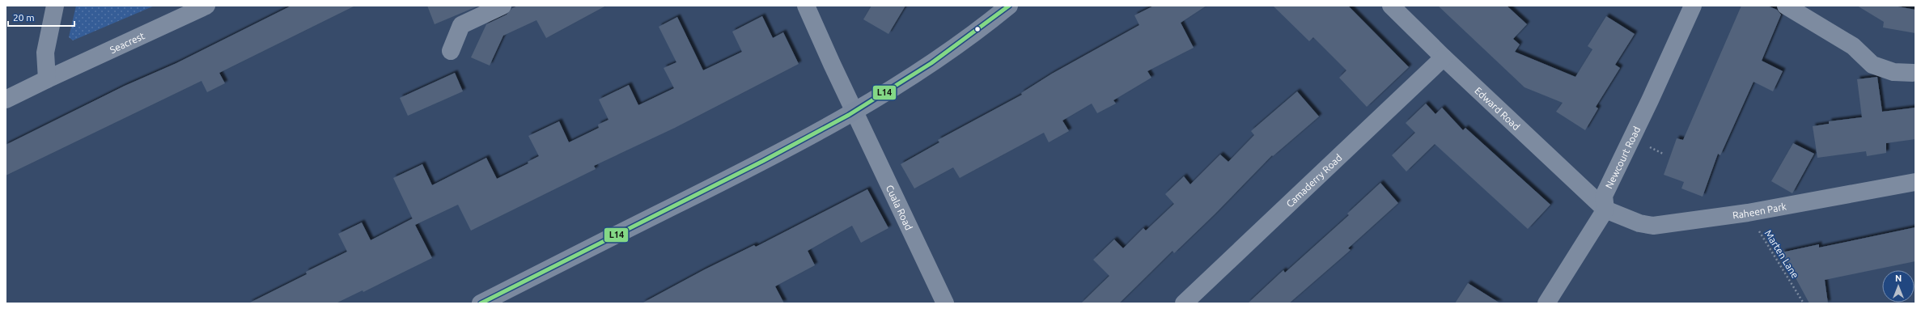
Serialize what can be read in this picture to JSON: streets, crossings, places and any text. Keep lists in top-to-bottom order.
{
  "streets": {
    "street": [
      "Seacrest",
      "Edward Road",
      "Newcourt Road",
      "Camaderry Road",
      "Cuala Road",
      "Raheen Park"
    ],
    "path": ["Marten Lane"]
  },
  "crossings": [
    ["Edward Road", "Newcourt Road"],
    ["Edward Road", "Camaderry Road"],
    ["Edward Road", "Raheen Park"],
    ["Newcourt Road", "Raheen Park"],
    ["Raheen Park", "Marten Lane"]
  ],
  "lines": ["transit line L14"],
  "scale_bar": "20 m",
  "north": "top"
}
